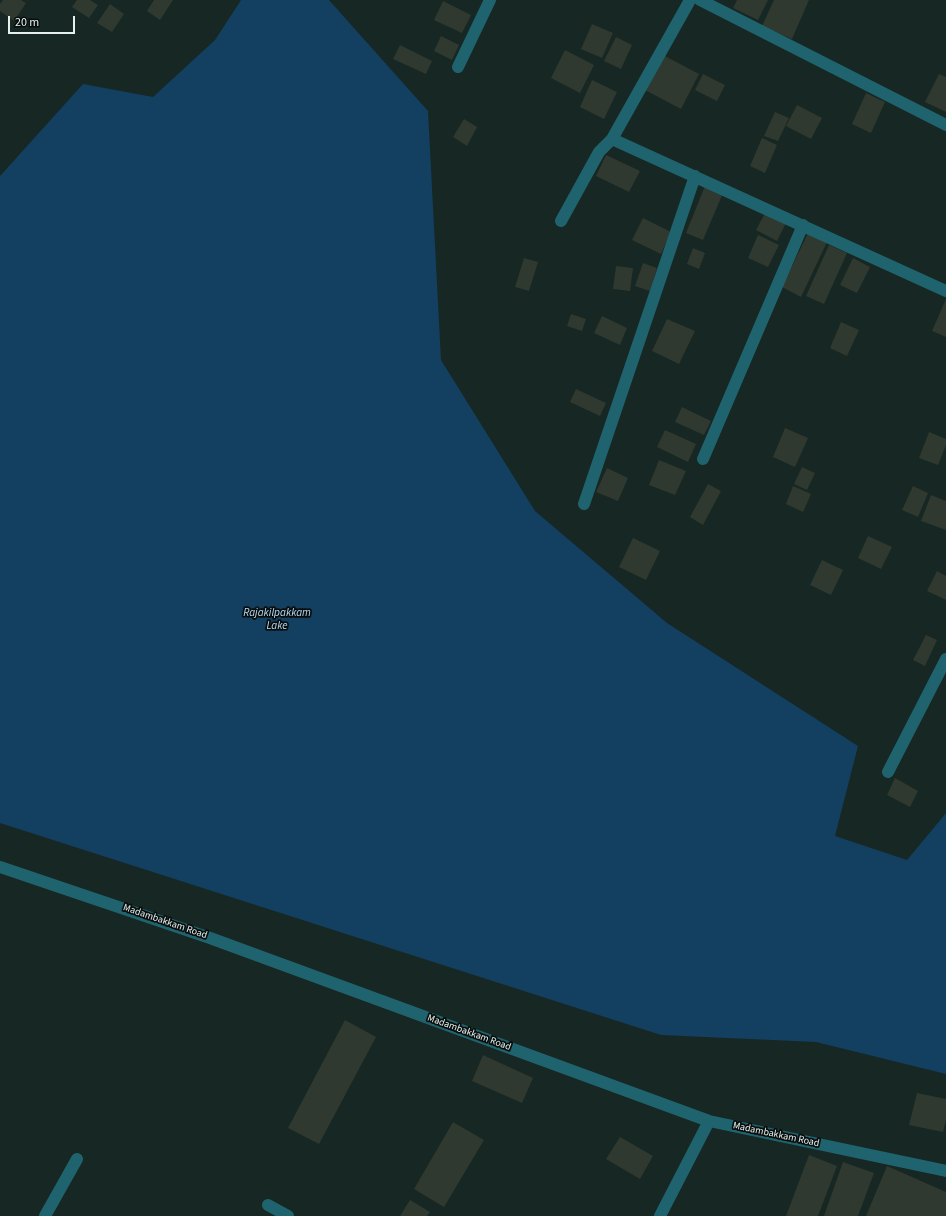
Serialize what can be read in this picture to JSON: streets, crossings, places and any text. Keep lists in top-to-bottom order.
{
  "streets": {
    "street": ["Madambakkam Road"]
  },
  "water": ["Rajakilpakkam Lake"],
  "scale_bar": "20 m"
}
